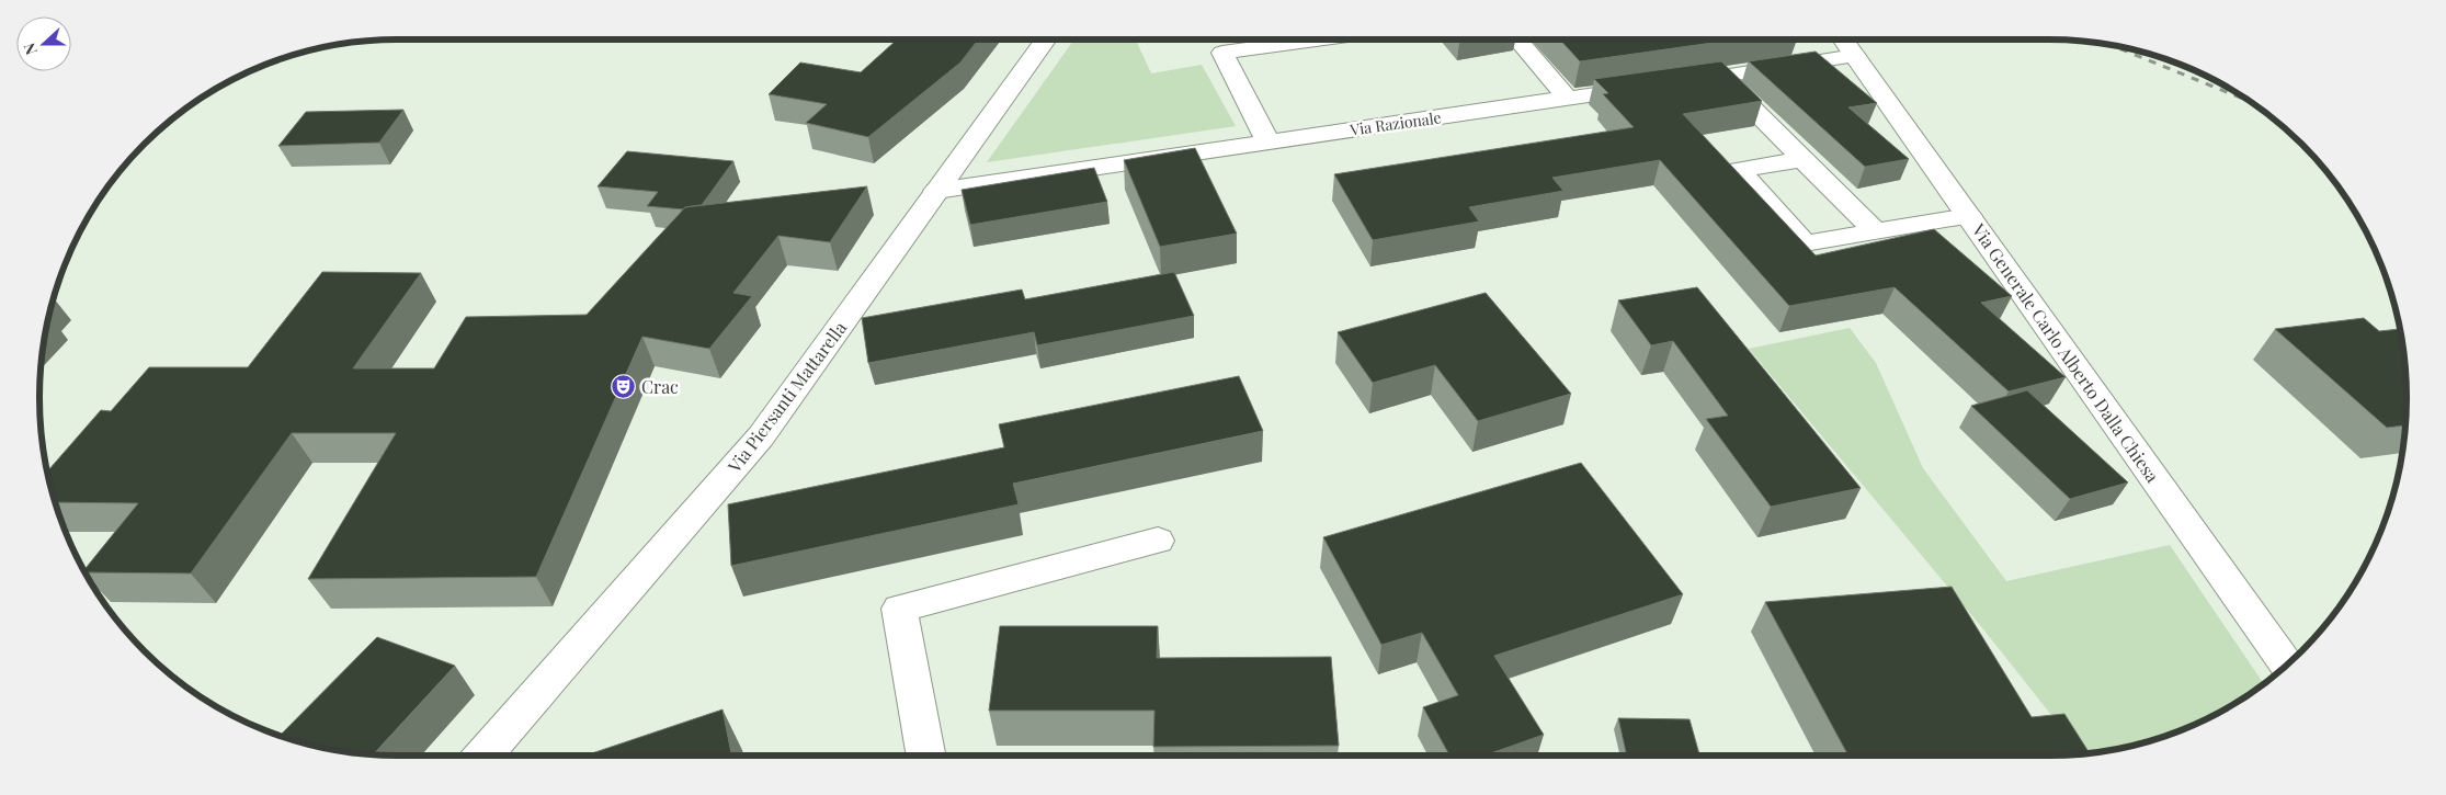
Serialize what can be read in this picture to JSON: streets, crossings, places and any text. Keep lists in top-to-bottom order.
{
  "streets": {
    "street": ["Via Razionale", "Via Generale Carlo Alberto Dalla Chiesa", "Via Piersanti Mattarella"]
  },
  "crossings": [
    ["Via Razionale", "Via Generale Carlo Alberto Dalla Chiesa"],
    ["Via Razionale", "Via Piersanti Mattarella"]
  ],
  "places": {
    "theatre": ["Crac"]
  },
  "north": "left"
}
